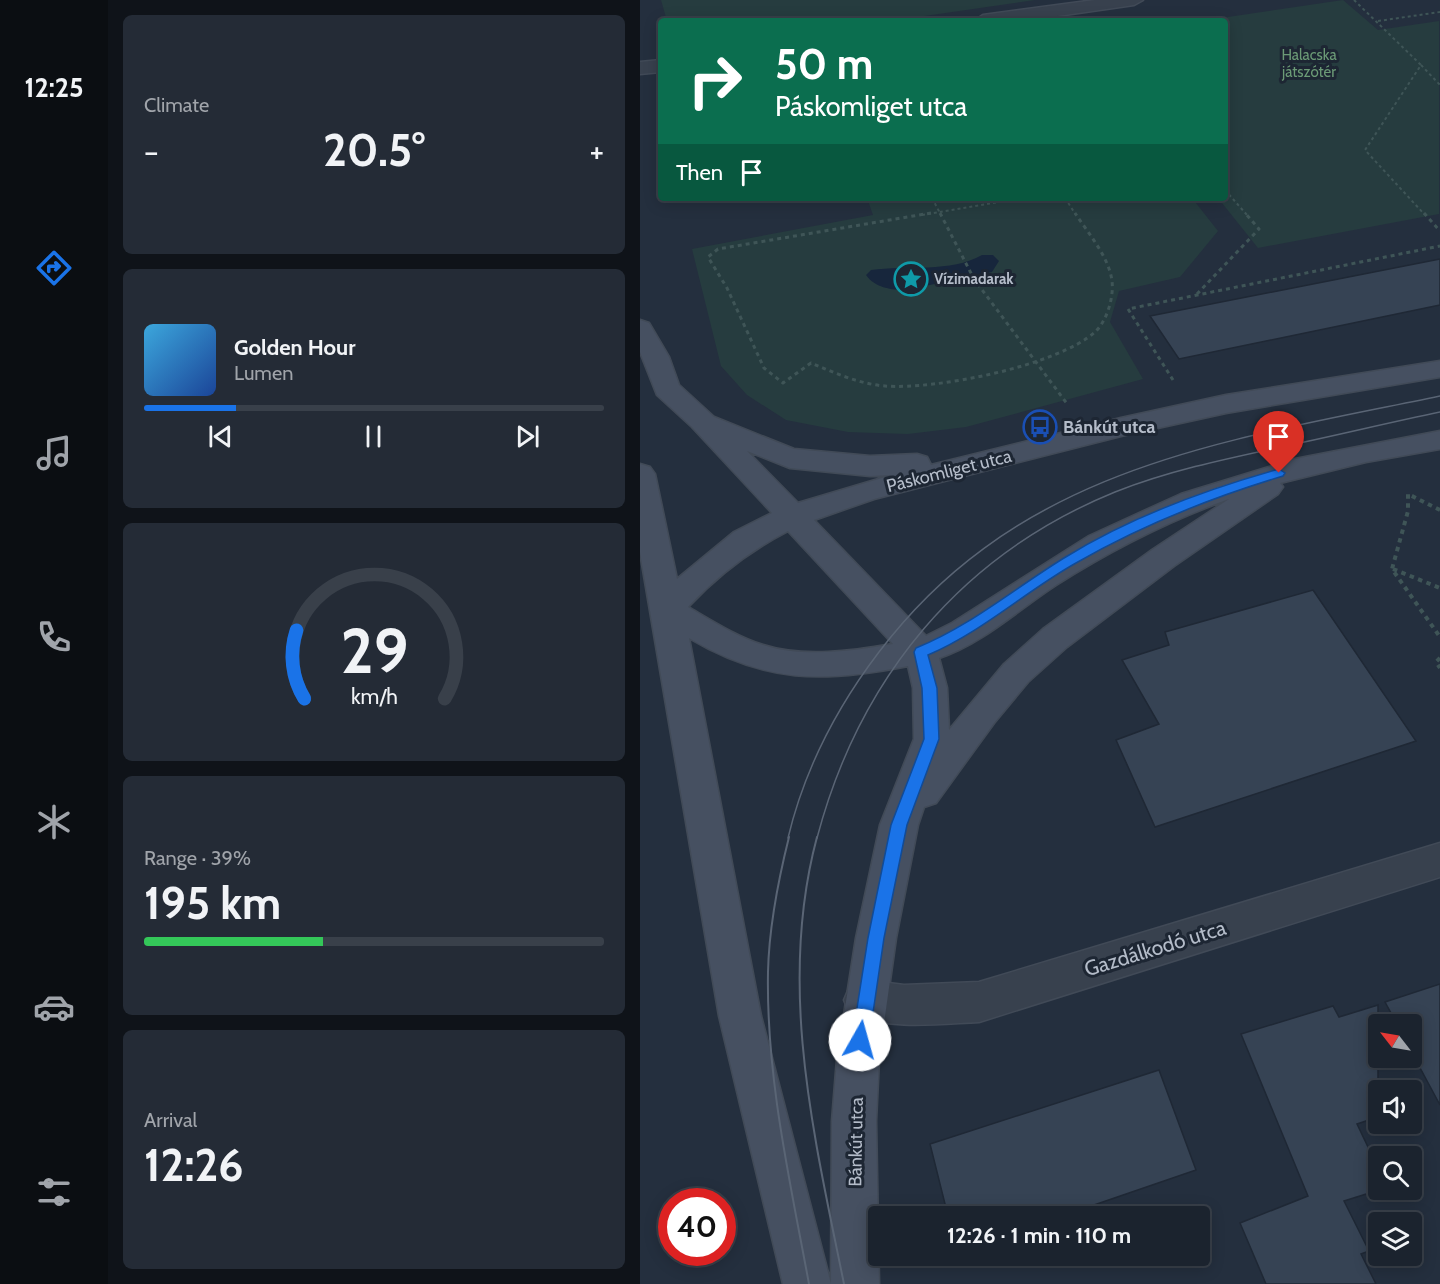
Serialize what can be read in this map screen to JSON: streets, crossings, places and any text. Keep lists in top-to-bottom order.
{
  "streets": {
    "street": ["Páskomliget utca", "Gazdálkodó utca", "Bánkút utca"]
  },
  "crossings": [
    ["Páskomliget utca", "Bánkút utca"],
    ["Gazdálkodó utca", "Bánkút utca"]
  ],
  "parks": ["Halacska játszótér"],
  "places": {
    "place": ["Vízimadarak"],
    "bus stop": ["Bánkút utca"]
  },
  "north": "top left",
  "page": {
    "tabs": "12:25",
    "tile": [
      "Climate",
      ["Range · 39%", "195 km"],
      ["Arrival", "12:26"]
    ],
    "turn": ["50 m", "Páskomliget utca"],
    "heat": ["−", "20.5°", "+"],
    "then": "Then",
    "song": ["Golden Hour", "Lumen"],
    "limit": "40",
    "trip": "12:26 · 1 min · 110 m",
    "gauge": ["29", "km/h"]
  }
}
